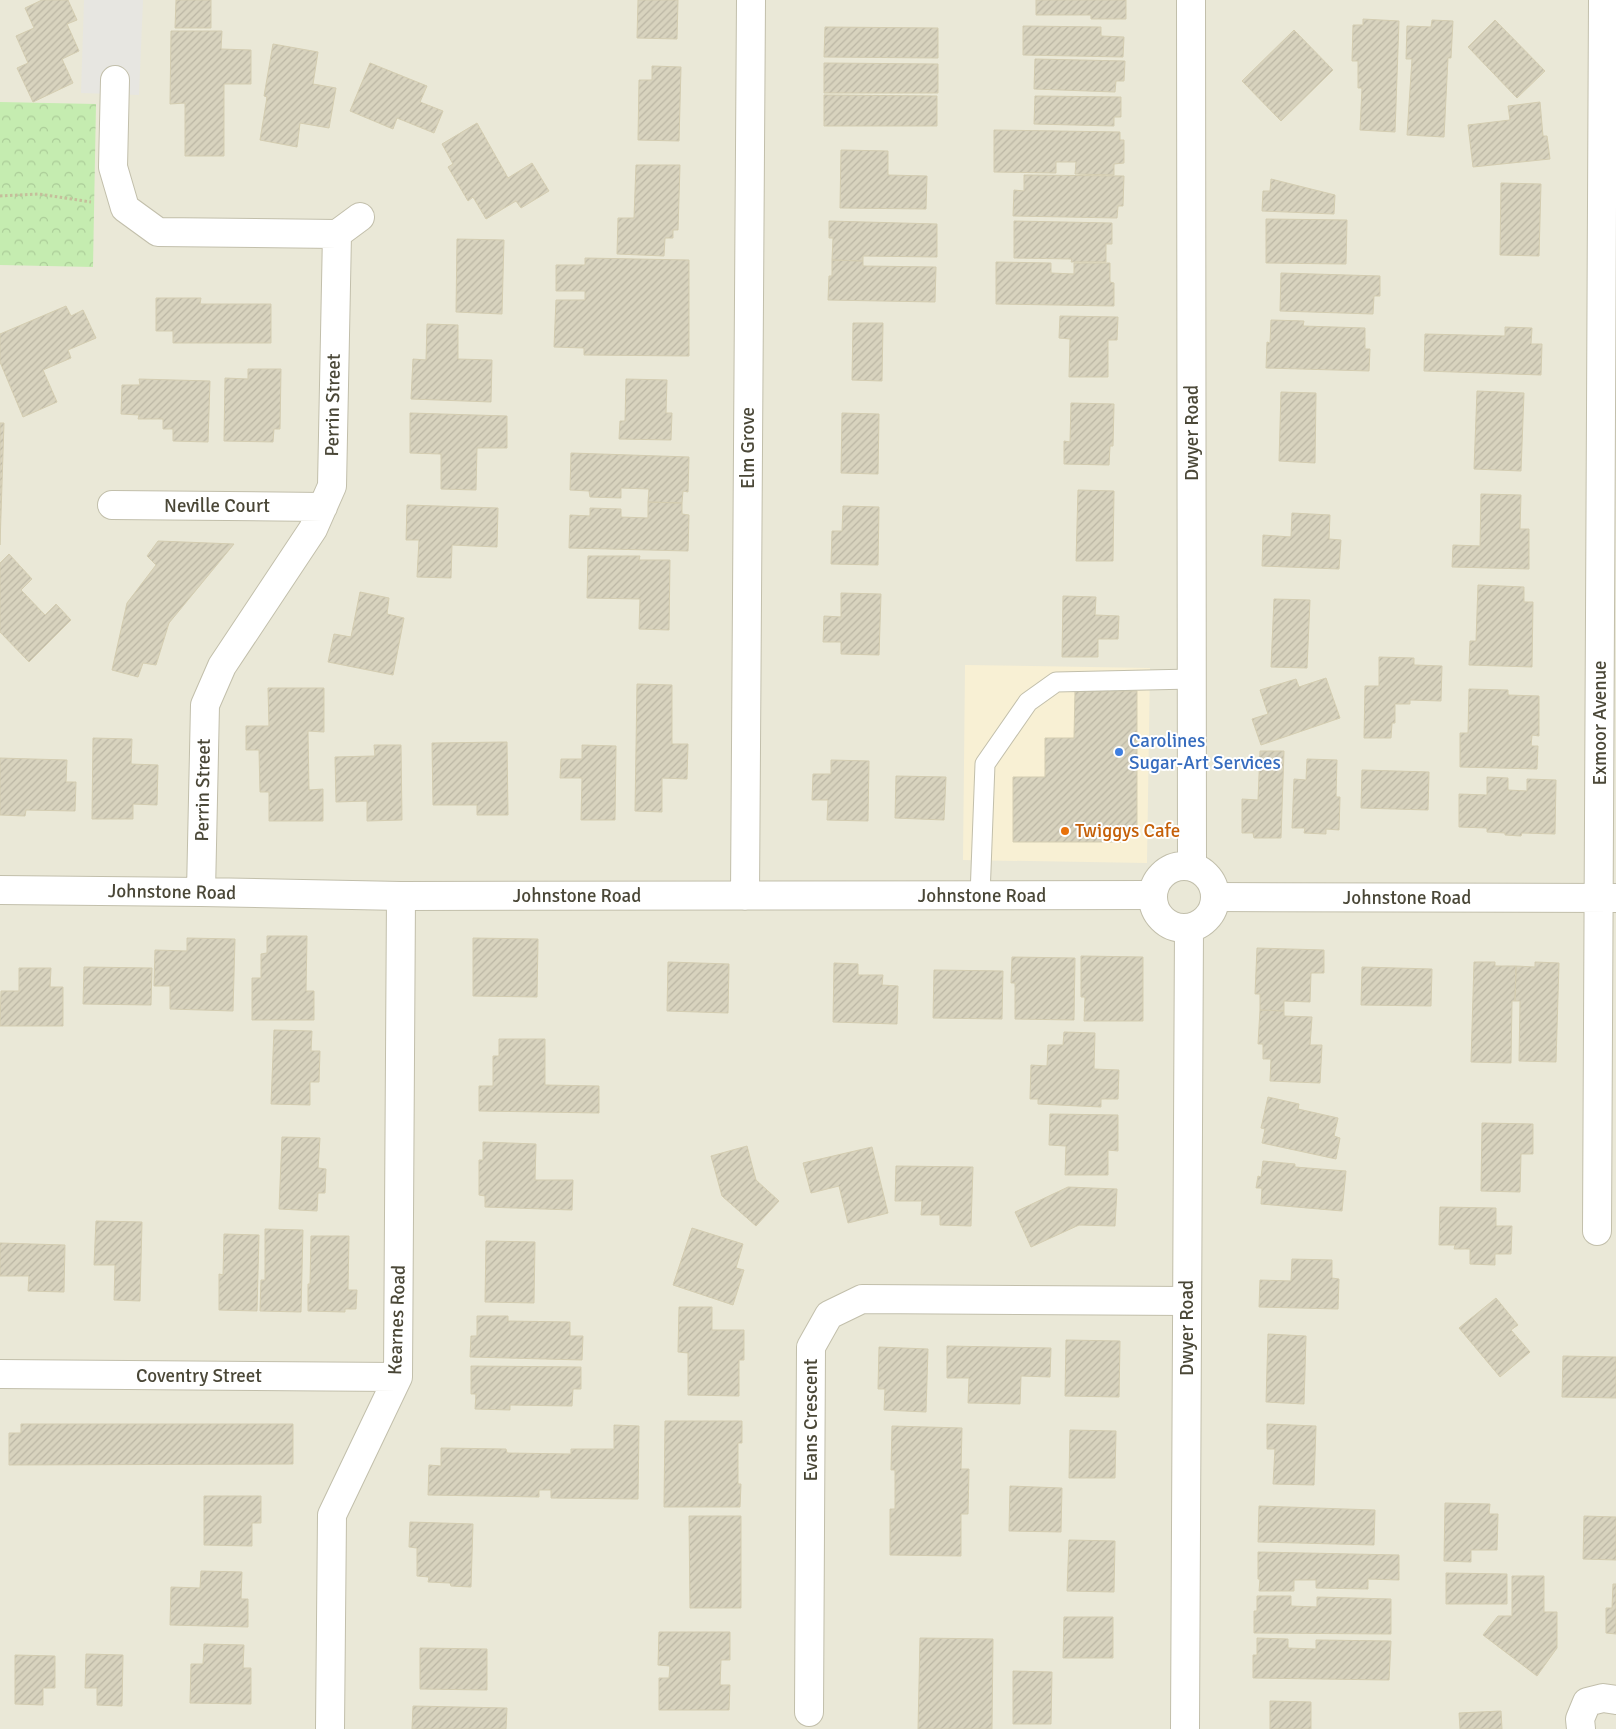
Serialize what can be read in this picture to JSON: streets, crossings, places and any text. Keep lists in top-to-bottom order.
{
  "streets": {
    "street": [
      "Perrin Street",
      "Dwyer Road",
      "Elm Grove",
      "Neville Court",
      "Exmoor Avenue",
      "Johnstone Road",
      "Kearnes Road",
      "Coventry Street",
      "Evans Crescent"
    ]
  },
  "crossings": [
    ["Perrin Street", "Neville Court"],
    ["Perrin Street", "Johnstone Road"],
    ["Dwyer Road", "Johnstone Road"],
    ["Dwyer Road", "Evans Crescent"],
    ["Elm Grove", "Johnstone Road"],
    ["Exmoor Avenue", "Johnstone Road"],
    ["Johnstone Road", "Kearnes Road"],
    ["Kearnes Road", "Coventry Street"]
  ],
  "places": ["Carolines Sugar-Art Services", "Twiggys Cafe"]
}
